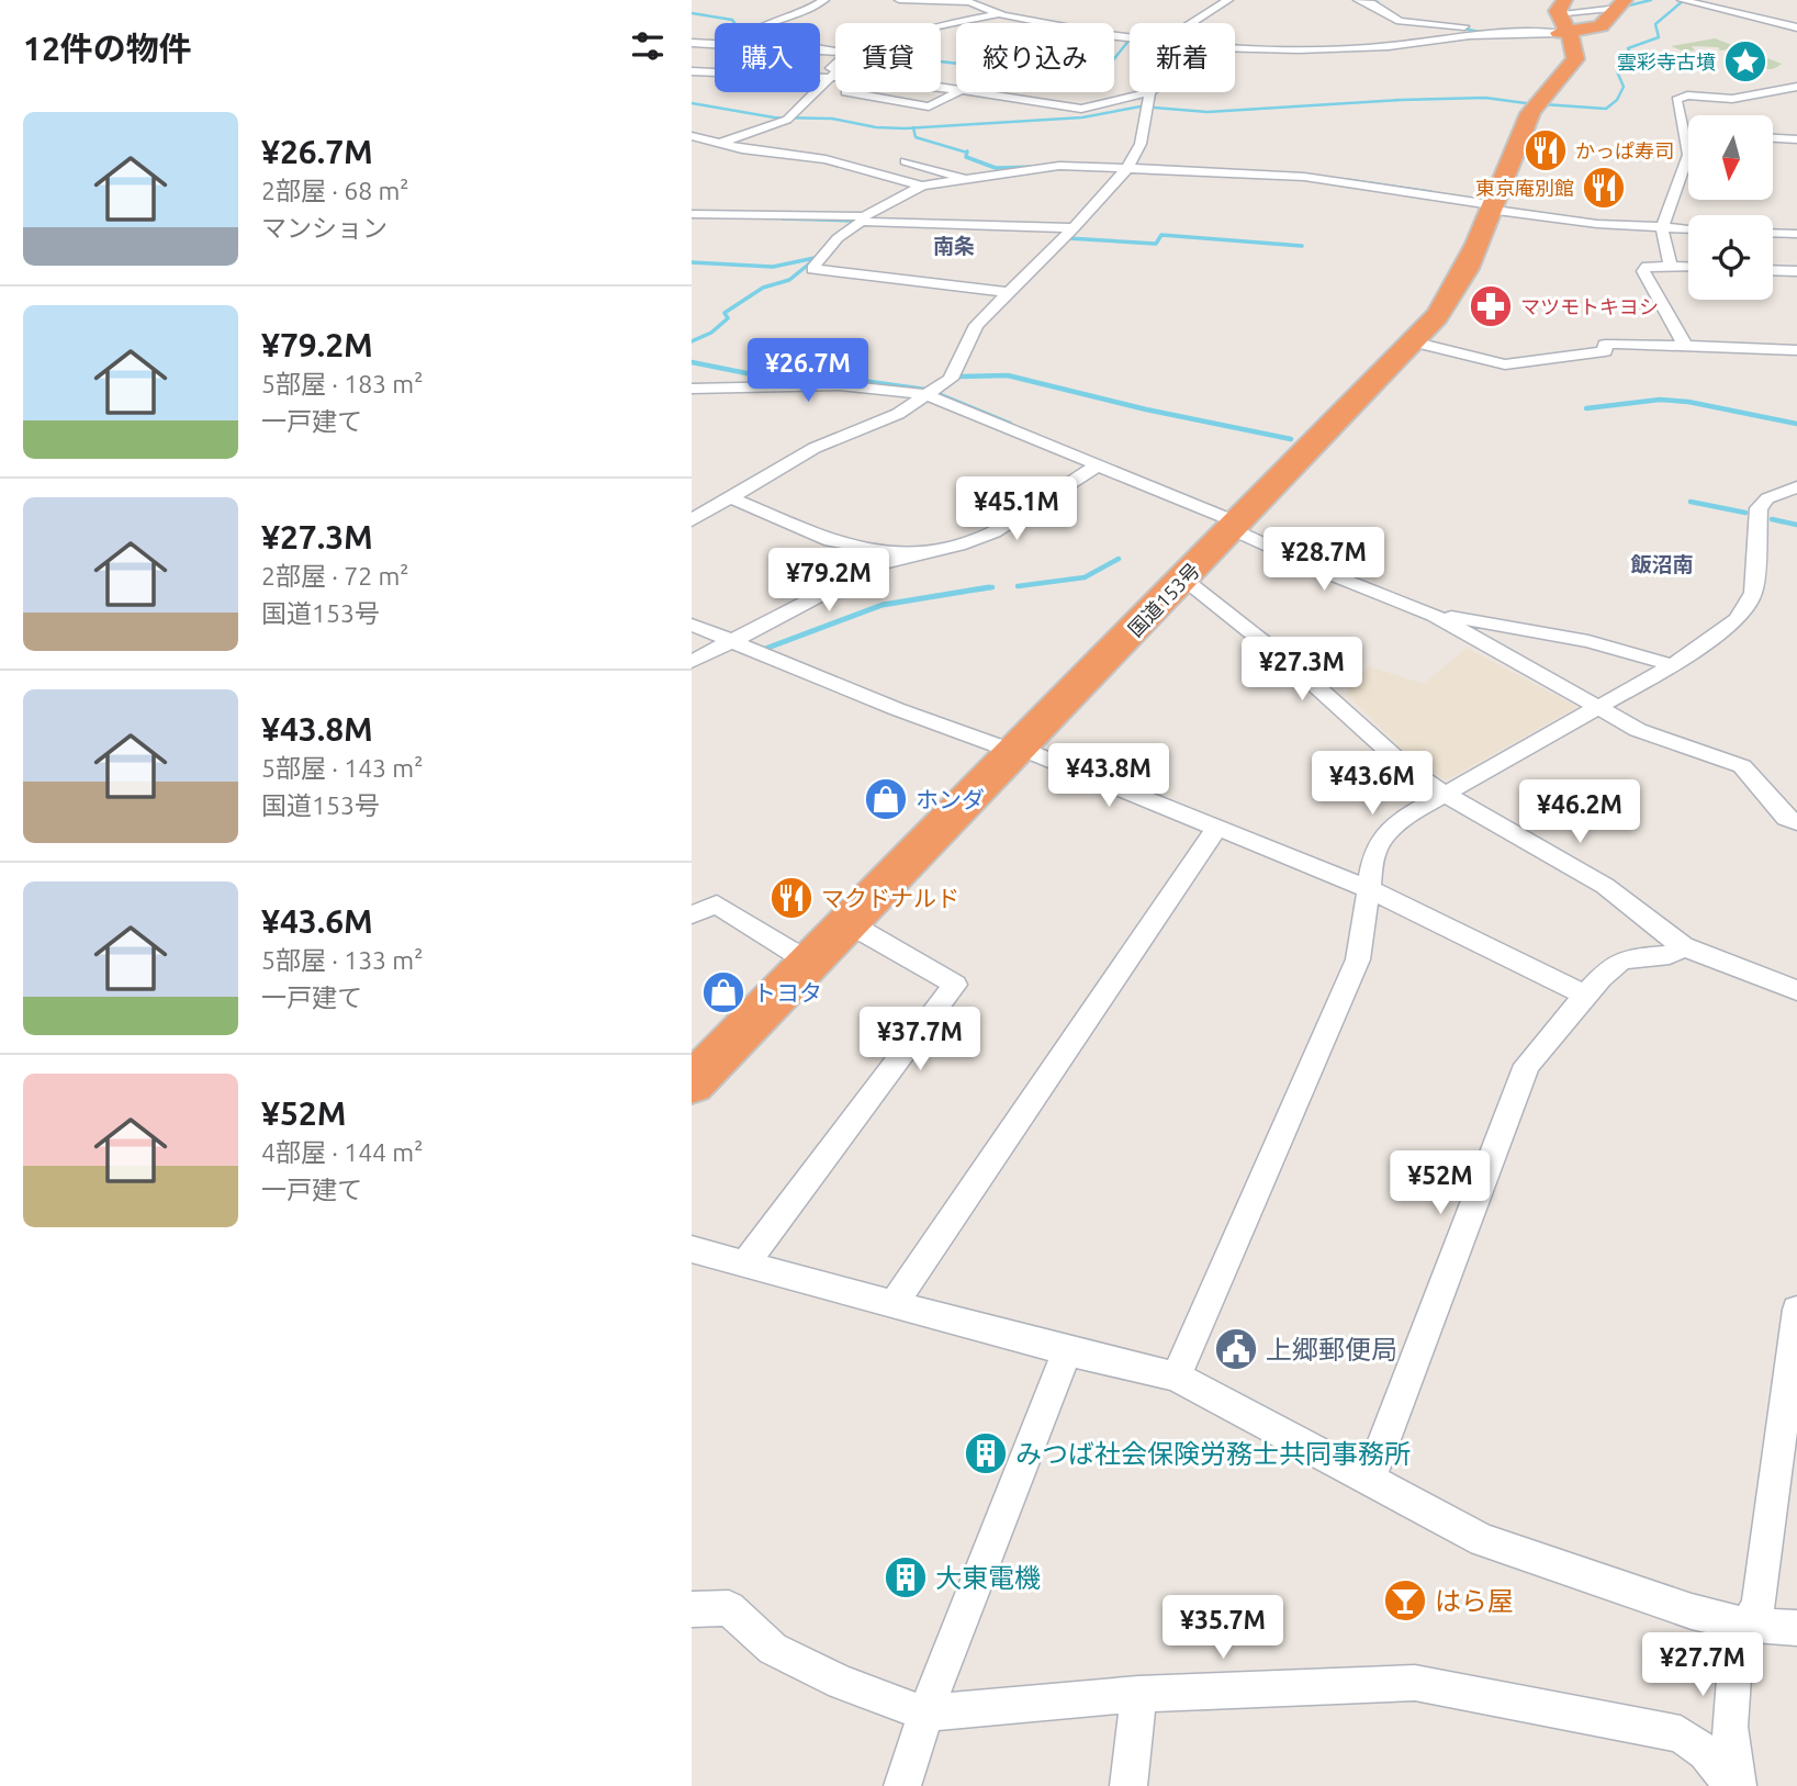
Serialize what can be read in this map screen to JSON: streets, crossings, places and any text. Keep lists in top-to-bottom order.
{
  "streets": {
    "highway": ["国道153号"]
  },
  "districts": ["南条", "飯沼南"],
  "places": {
    "place": ["雲彩寺古墳"],
    "restaurant": ["かっぱ寿司", "東京庵別館", "マクドナルド"],
    "pharmacy": ["マツモトキヨシ"],
    "shop": ["ホンダ", "トヨタ"],
    "public building": ["上郷郵便局"],
    "building": ["みつば社会保険労務士共同事務所", "大東電機"],
    "bar": ["はら屋"]
  },
  "north": "bottom",
  "page": {
    "heading": "12件の物件",
    "chip": [
      "購入",
      "賃貸",
      "絞り込み",
      "新着"
    ],
    "list": [
      {
        "name": "¥26.7M",
        "note": "2部屋 · 68 m² · マンション"
      },
      {
        "name": "¥79.2M",
        "note": "5部屋 · 183 m² · 一戸建て"
      },
      {
        "name": "¥27.3M",
        "note": "2部屋 · 72 m² · 国道153号"
      },
      {
        "name": "¥43.8M",
        "note": "5部屋 · 143 m² · 国道153号"
      },
      {
        "name": "¥43.6M",
        "note": "5部屋 · 133 m² · 一戸建て"
      },
      {
        "name": "¥52M",
        "note": "4部屋 · 144 m² · 一戸建て"
      }
    ],
    "price": [
      "¥26.7M",
      "¥45.1M",
      "¥28.7M",
      "¥79.2M",
      "¥27.3M",
      "¥43.8M",
      "¥43.6M",
      "¥46.2M",
      "¥37.7M",
      "¥52M",
      "¥35.7M",
      "¥27.7M"
    ]
  }
}
